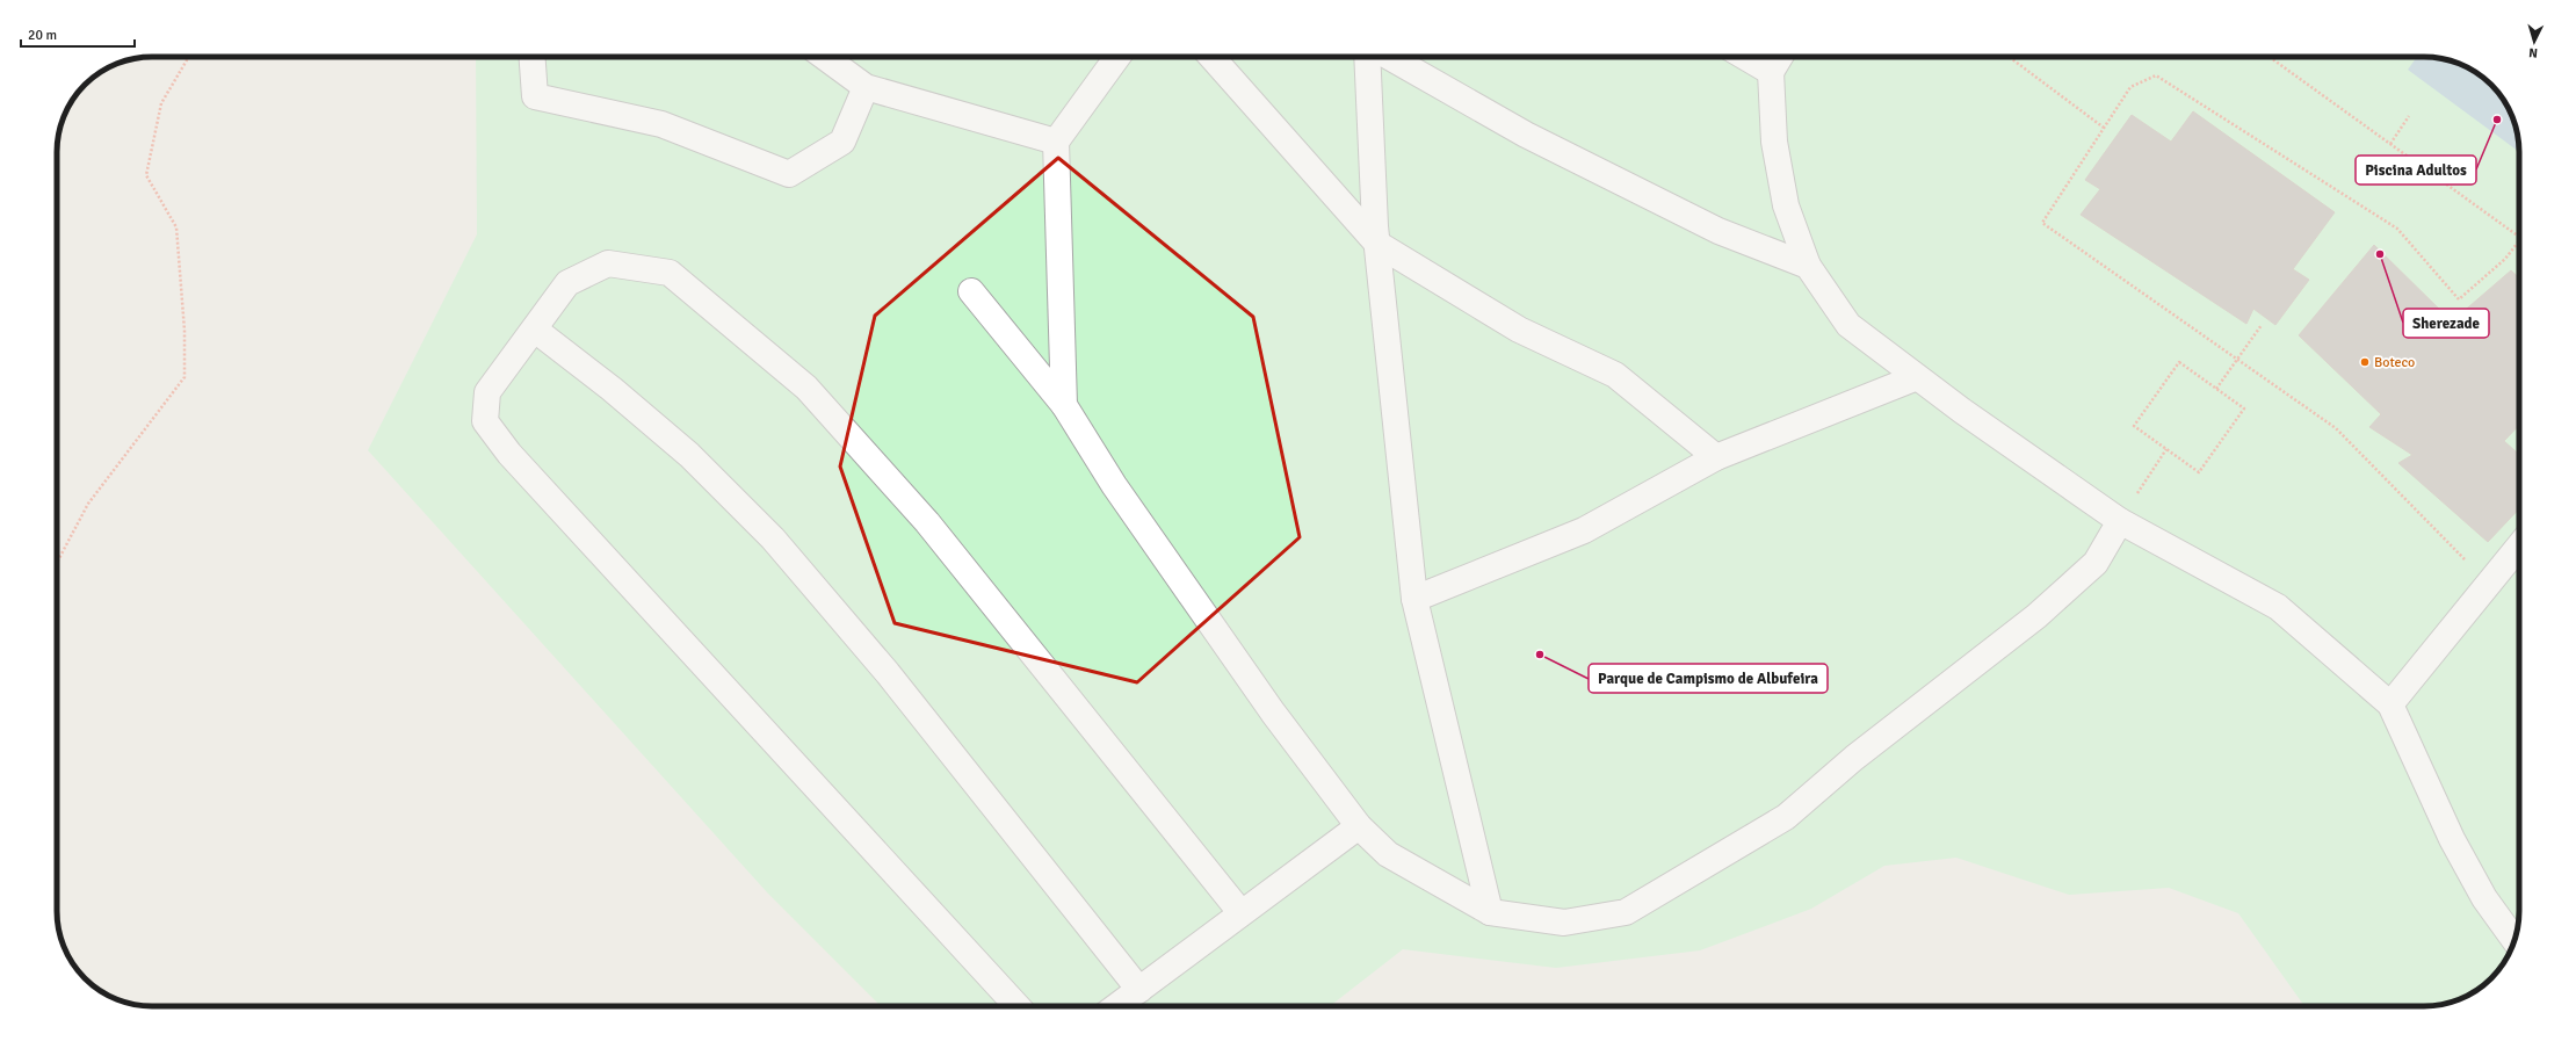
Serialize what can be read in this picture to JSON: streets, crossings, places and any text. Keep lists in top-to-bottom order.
{
  "places": [
    "Piscina Adultos",
    "Sherezade",
    "Boteco",
    "Parque de Campismo de Albufeira"
  ],
  "scale_bar": "20 m",
  "north": "bottom"
}
